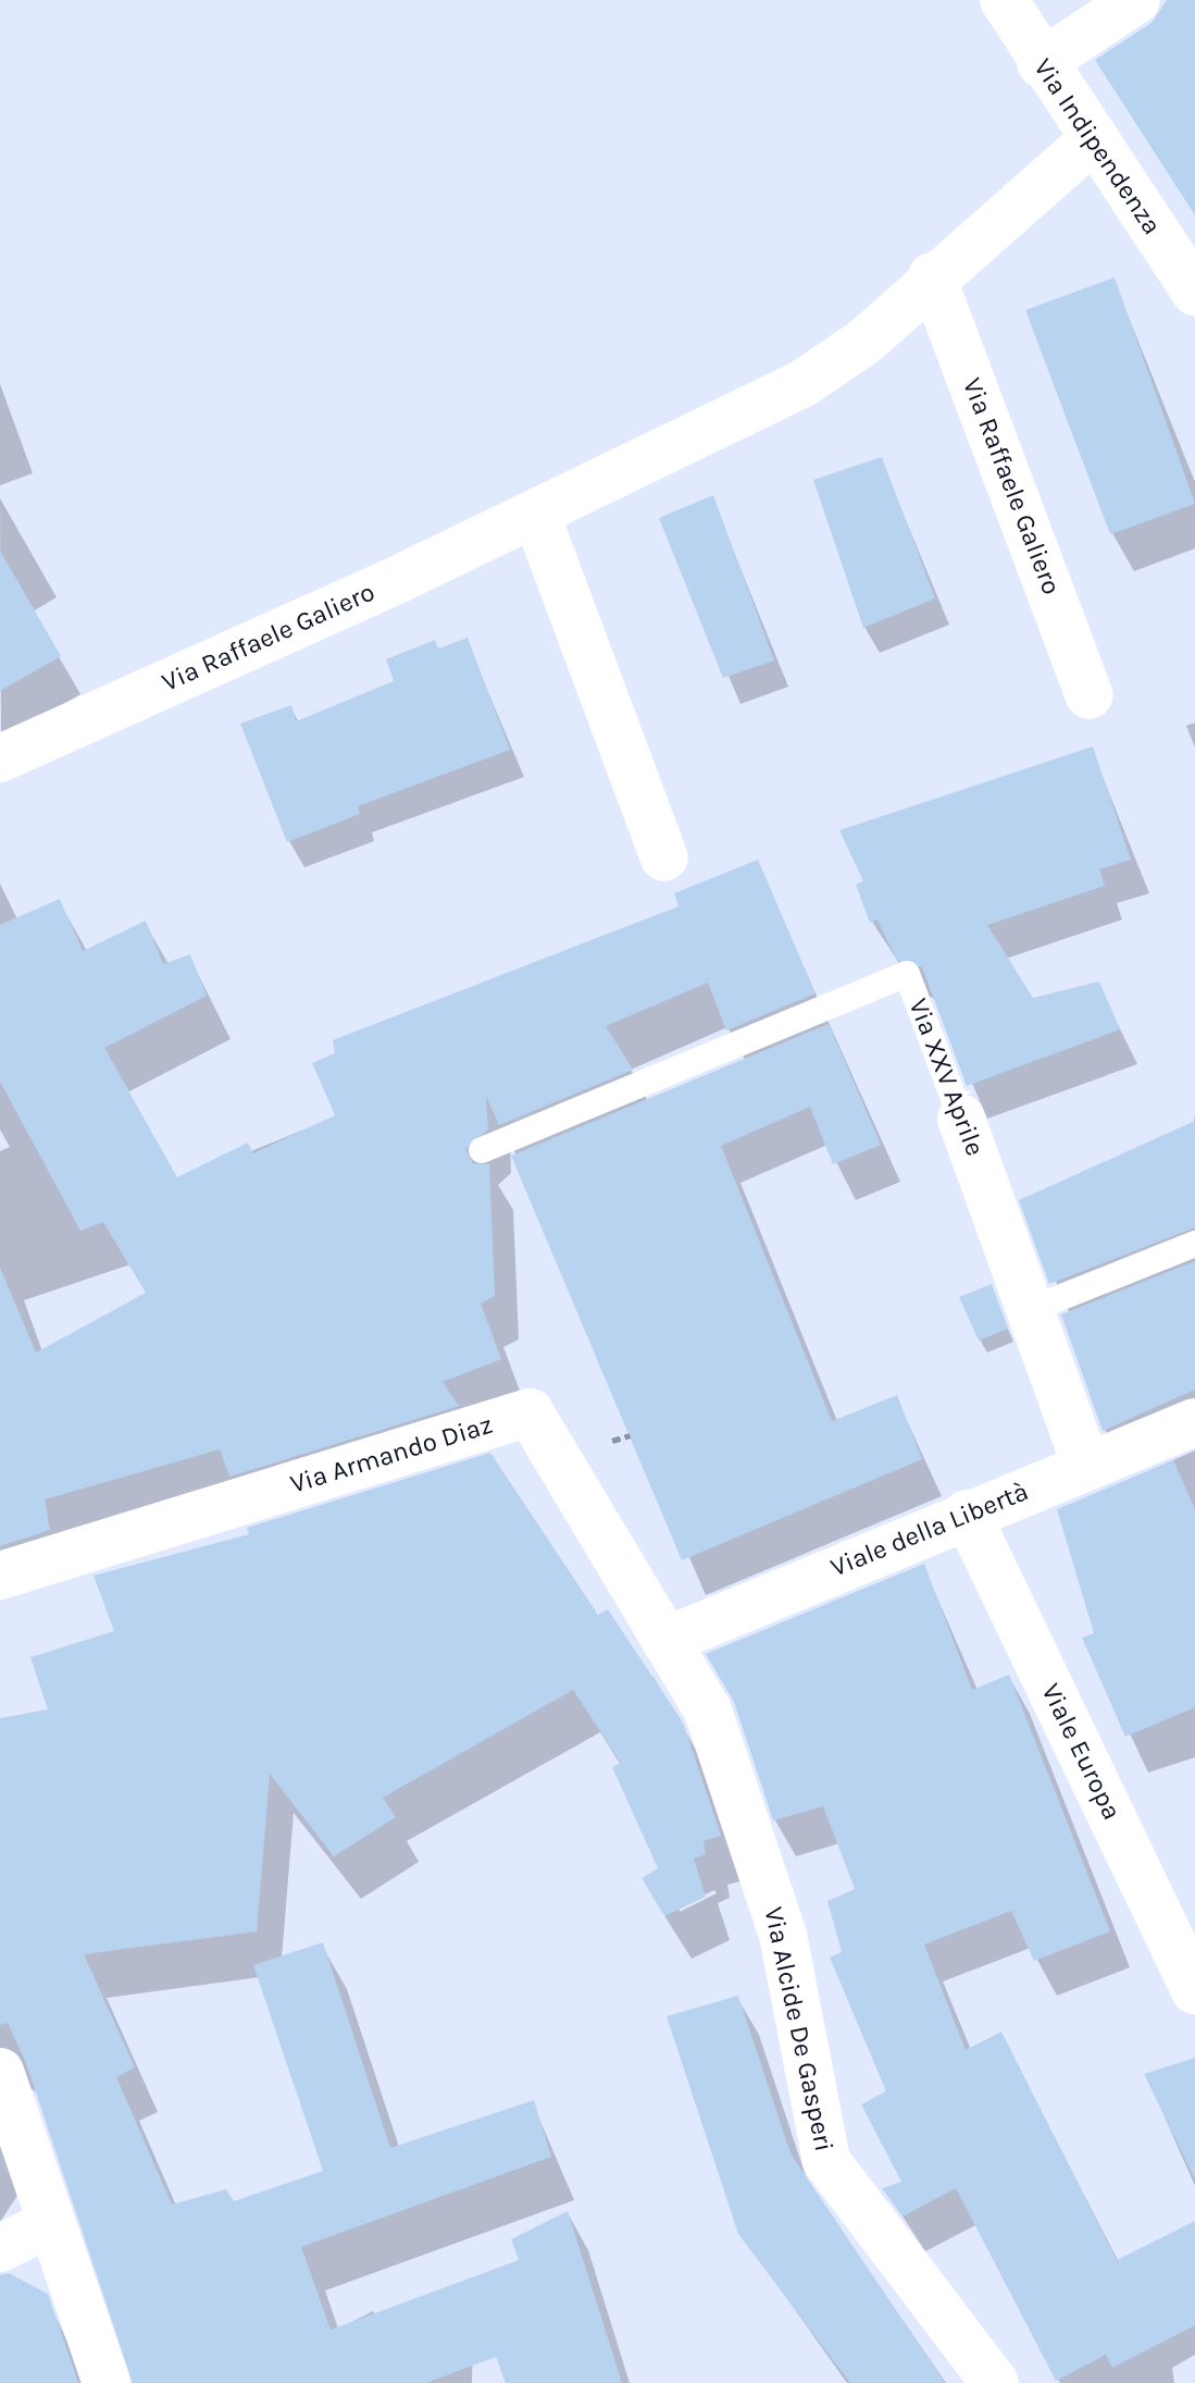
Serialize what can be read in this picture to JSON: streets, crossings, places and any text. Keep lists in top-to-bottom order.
{
  "streets": {
    "street": [
      "Via Indipendenza",
      "Via Raffaele Galiero",
      "Via XXV Aprile",
      "Via Armando Diaz",
      "Viale della Libertà",
      "Viale Europa",
      "Via Alcide De Gasperi"
    ]
  },
  "crossings": [
    ["Via Indipendenza", "Via Raffaele Galiero"],
    ["Via XXV Aprile", "Viale della Libertà"],
    ["Via Armando Diaz", "Viale della Libertà"],
    ["Via Armando Diaz", "Via Alcide De Gasperi"],
    ["Viale della Libertà", "Viale Europa"],
    ["Viale della Libertà", "Via Alcide De Gasperi"]
  ]
}
